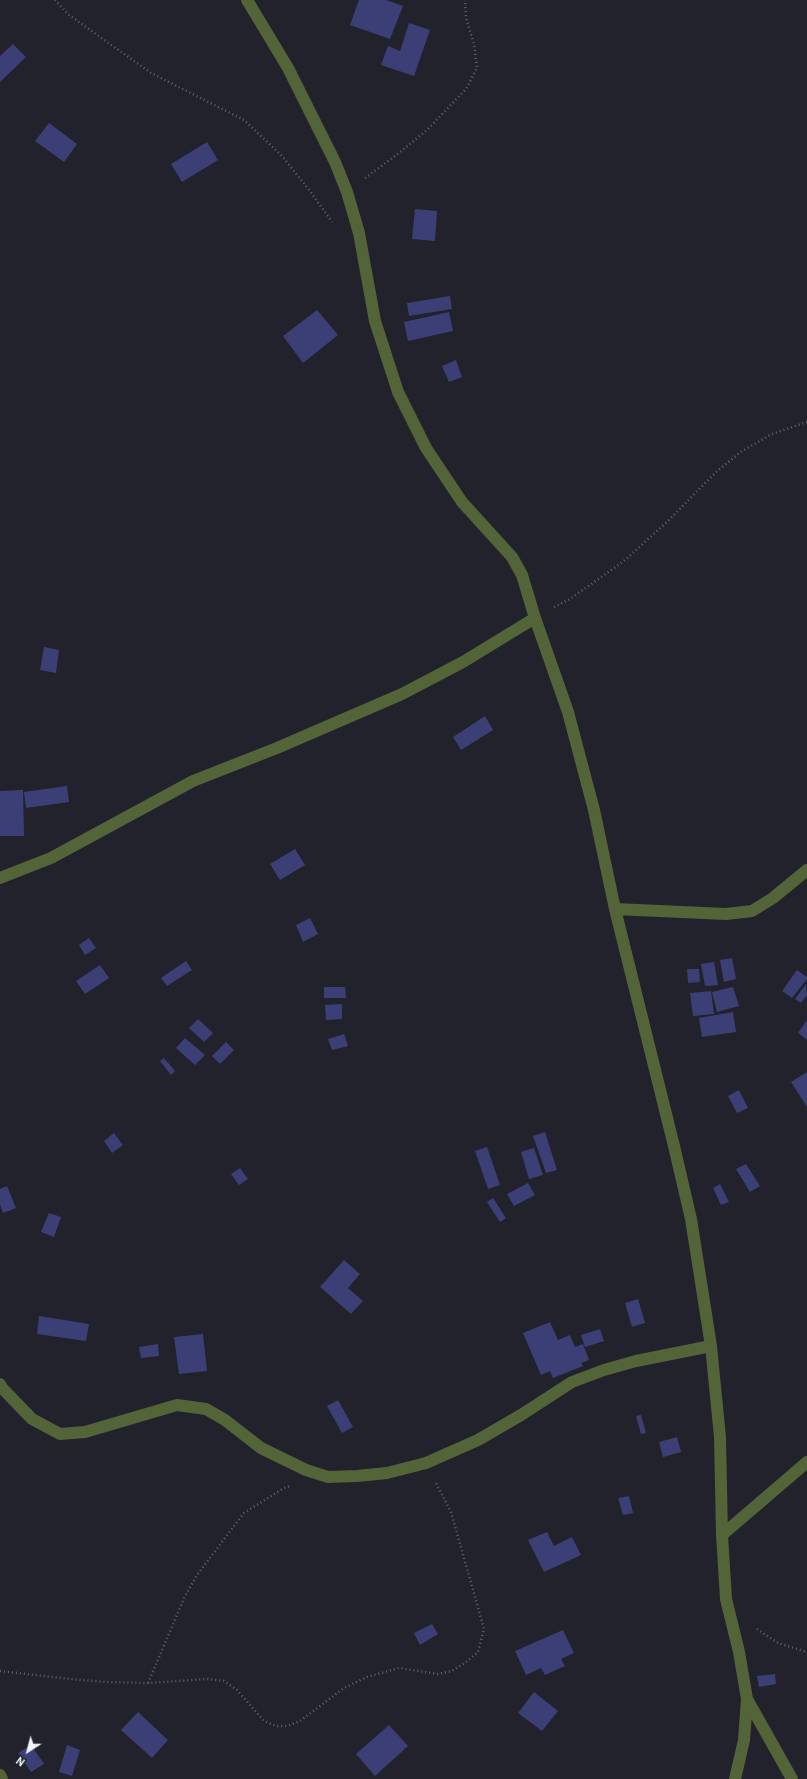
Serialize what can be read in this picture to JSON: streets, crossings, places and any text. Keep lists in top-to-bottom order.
{
  "north": "bottom left"
}
